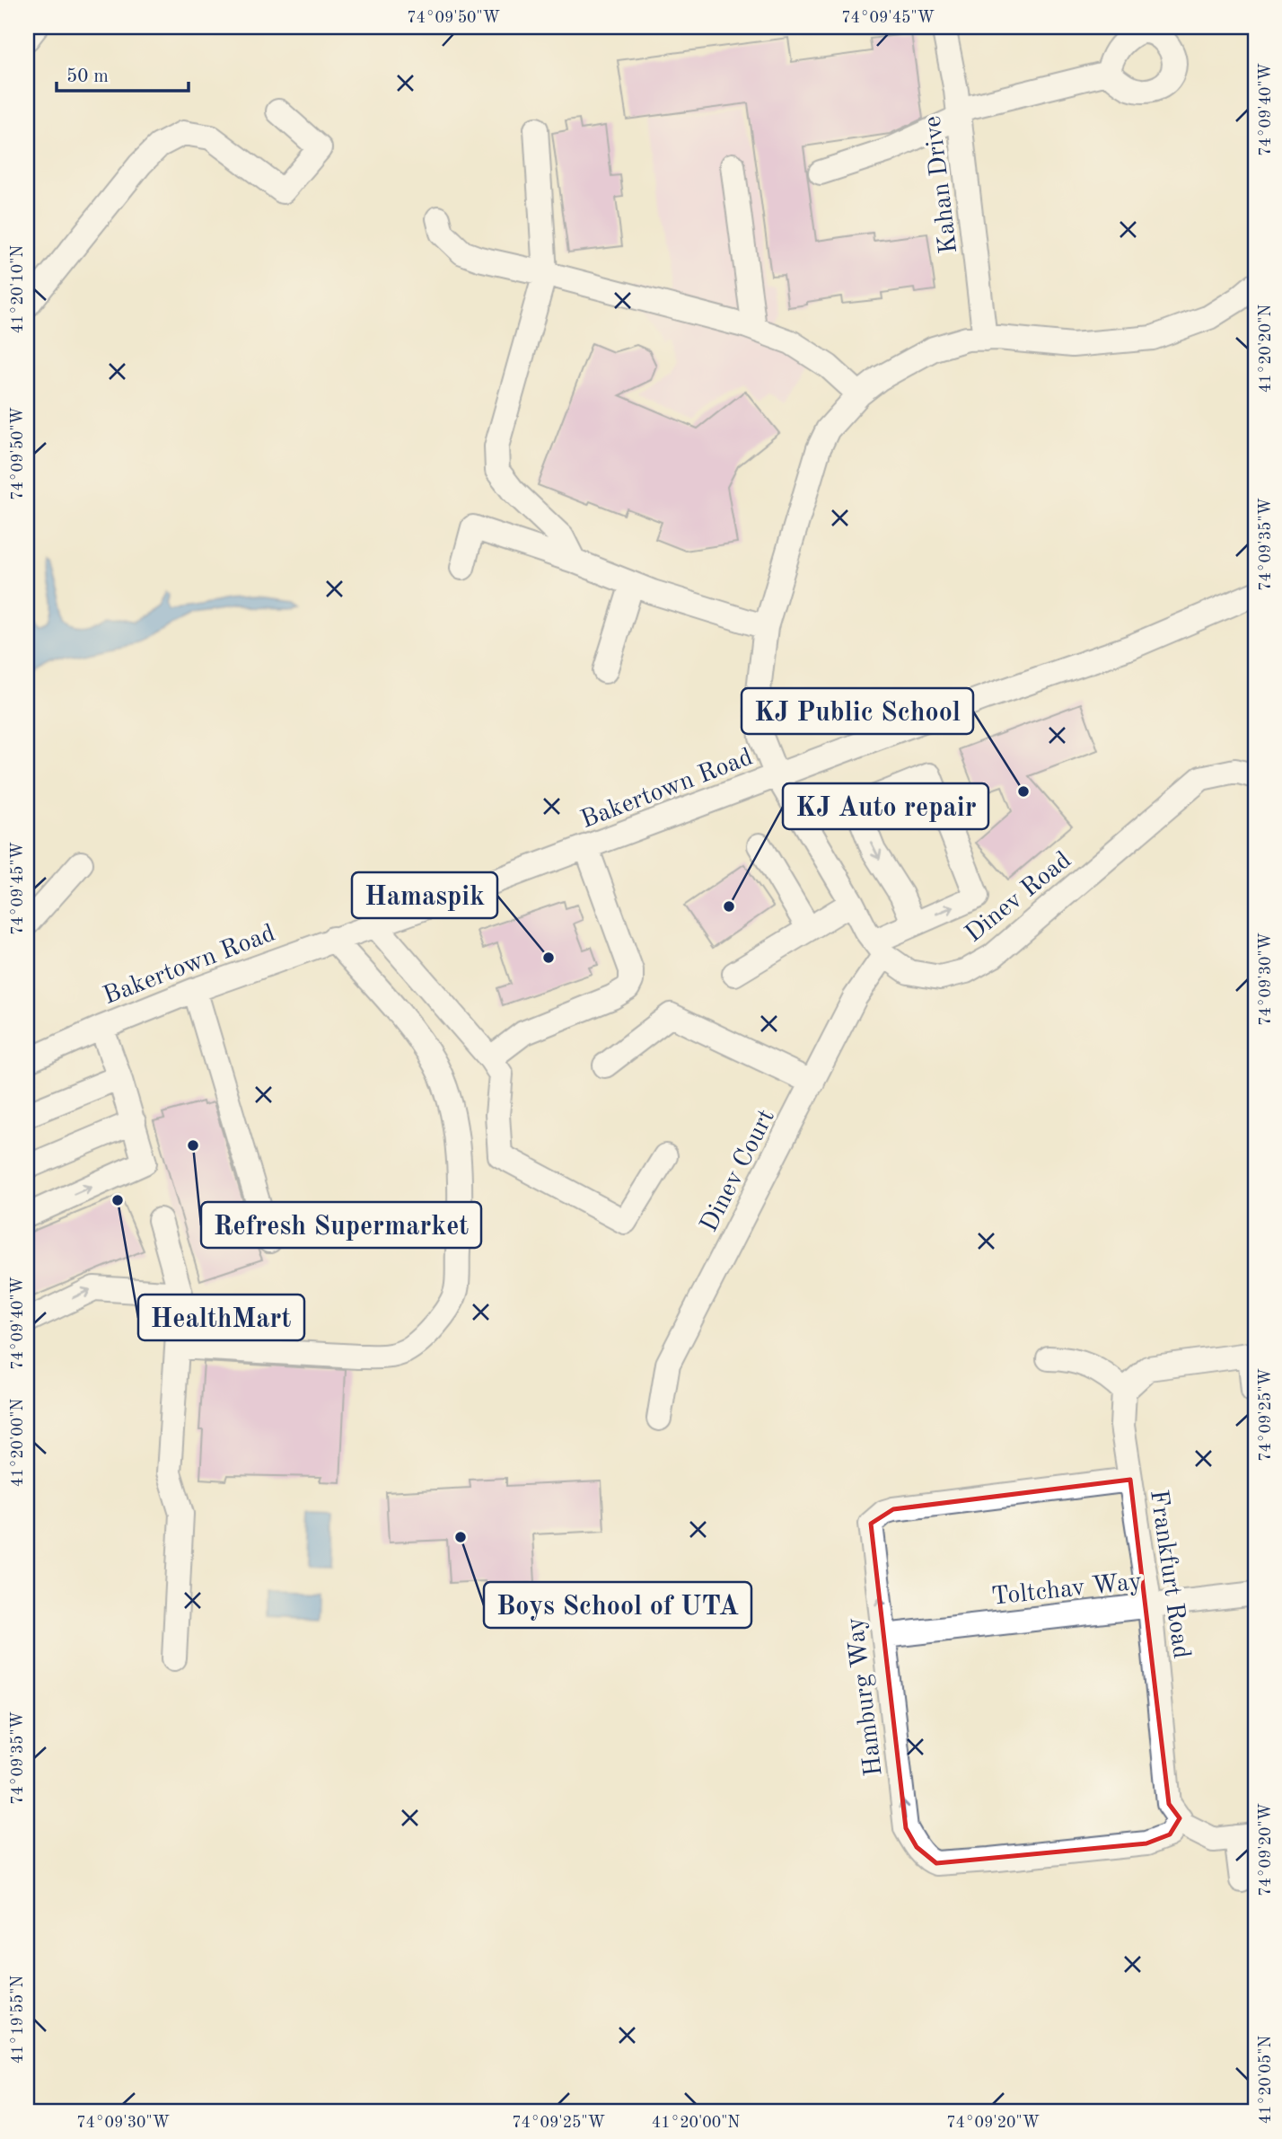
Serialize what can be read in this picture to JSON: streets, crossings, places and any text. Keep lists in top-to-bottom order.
{
  "streets": {
    "street": [
      "Kahan Drive",
      "Bakertown Road",
      "Dinev Road",
      "Dinev Court",
      "Frankfurt Road",
      "Toltchav Way",
      "Hamburg Way"
    ]
  },
  "crossings": [
    ["Kahan Drive", "Dinev Road"],
    ["Bakertown Road", "Dinev Road"],
    ["Dinev Road", "Dinev Court"],
    ["Frankfurt Road", "Toltchav Way"],
    ["Frankfurt Road", "Hamburg Way"],
    ["Toltchav Way", "Hamburg Way"]
  ],
  "places": [
    "KJ Public School",
    "KJ Auto repair",
    "Hamaspik",
    "Refresh Supermarket",
    "HealthMart",
    "Boys School of UTA"
  ],
  "scale_bar": "50 m",
  "coordinates": [
    "74°09'50\"W",
    "74°09'45\"W",
    "74°09'40\"W",
    "41°20'10\"N",
    "41°20'20\"N",
    "74°09'35\"W",
    "74°09'30\"W",
    "74°09'25\"W",
    "41°20'00\"N",
    "74°09'20\"W",
    "41°19'55\"N",
    "41°20'05\"N"
  ]
}
